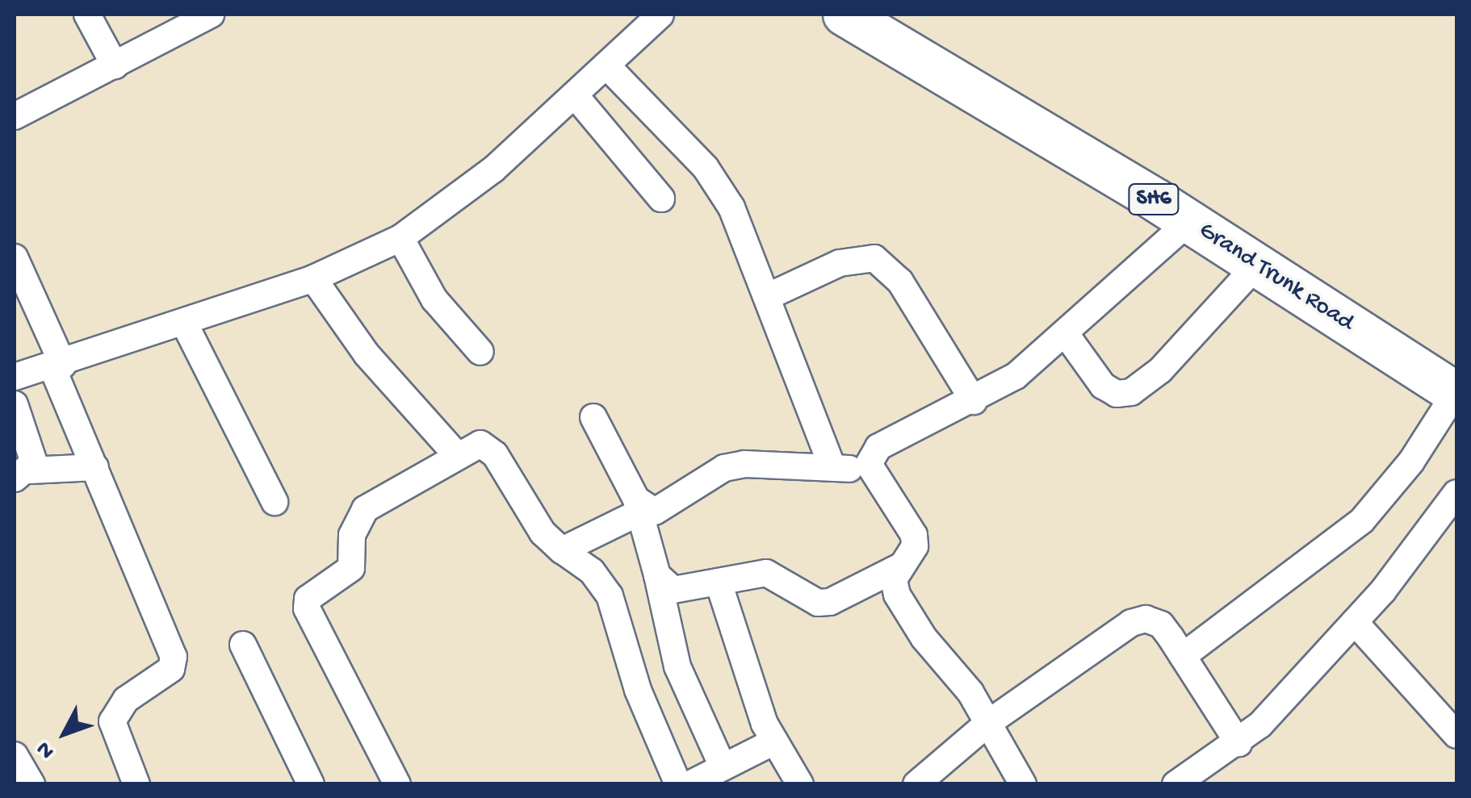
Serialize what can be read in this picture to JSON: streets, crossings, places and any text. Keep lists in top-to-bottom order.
{
  "streets": {
    "main road": ["SH6", "Grand Trunk Road"]
  },
  "north": "bottom left"
}
